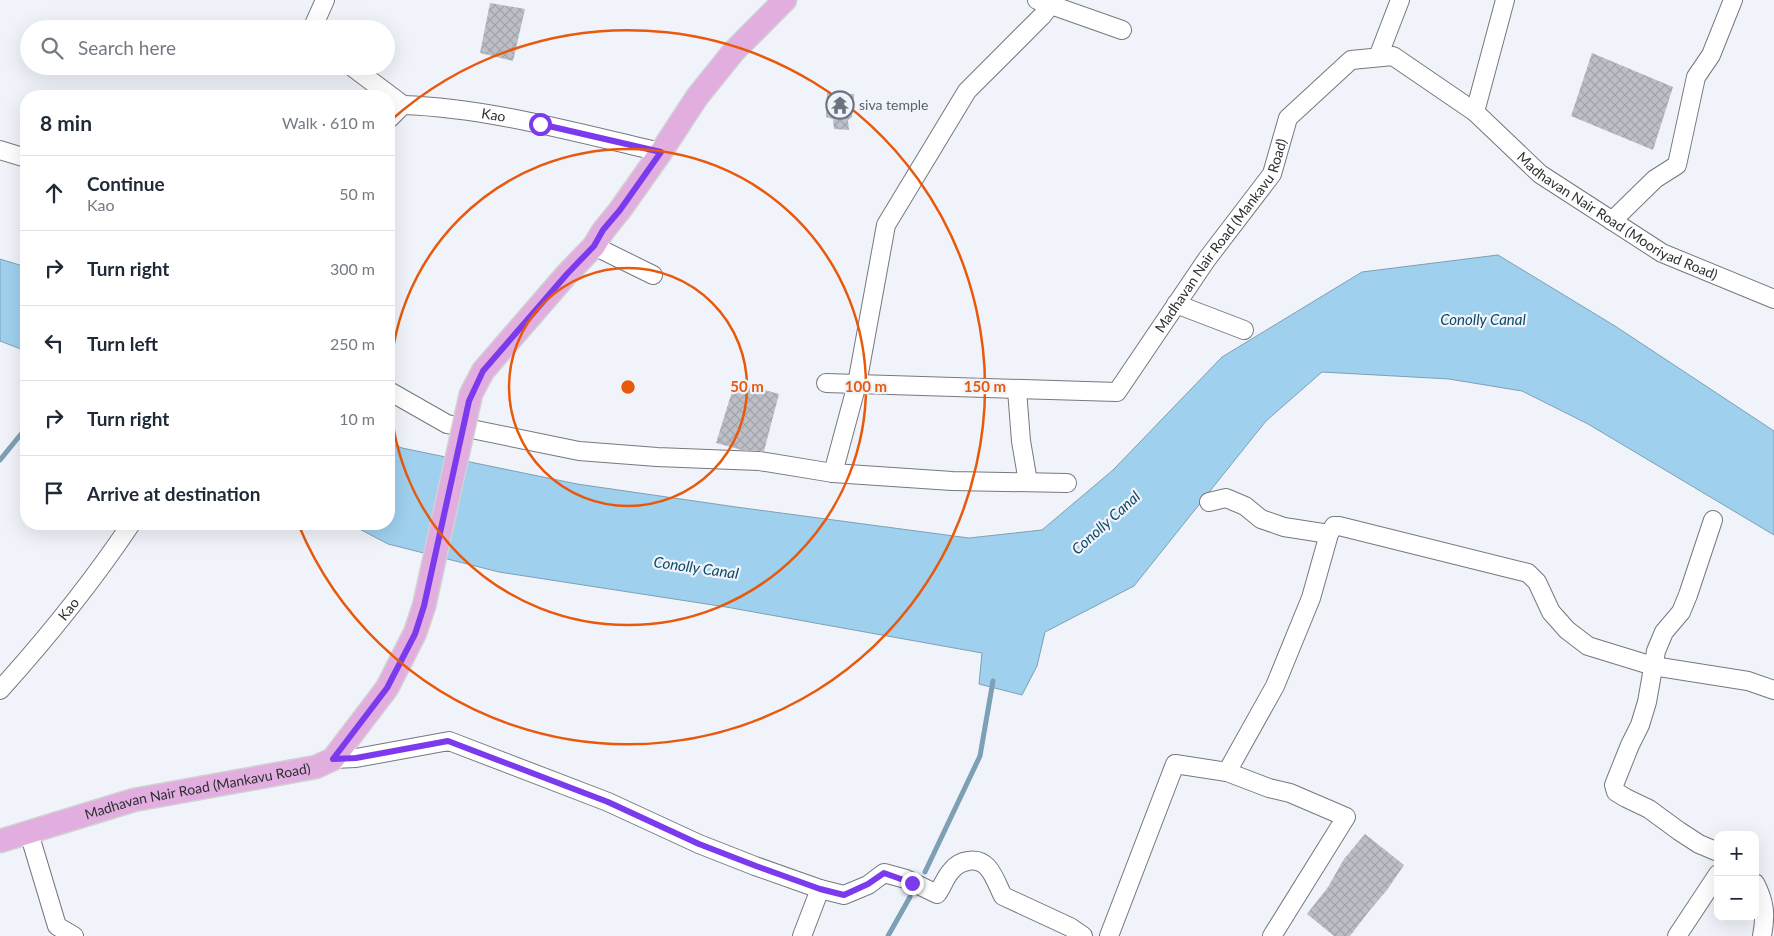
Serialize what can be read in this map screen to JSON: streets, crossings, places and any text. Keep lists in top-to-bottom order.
{
  "streets": {
    "main road": ["Madhavan Nair Road (Mankavu Road)"],
    "street": ["Kao", "Madhavan Nair Road (Mooriyad Road)"]
  },
  "crossings": [
    ["Madhavan Nair Road (Mooriyad Road)", "Madhavan Nair Road (Mankavu Road)"]
  ],
  "water": ["Conolly Canal"],
  "places": {
    "temple": ["siva temple"]
  },
  "page": {
    "search": "Search here",
    "heading": ["8 min", "Walk · 610 m"],
    "list": [
      ["Continue", "Kao", "50 m"],
      ["Turn right", "300 m"],
      ["Turn left", "250 m"],
      ["Turn right", "10 m"],
      "Arrive at destination"
    ],
    "map_buttons": ["+", "−"]
  },
  "rings": ["50 m", "100 m", "150 m"]
}
